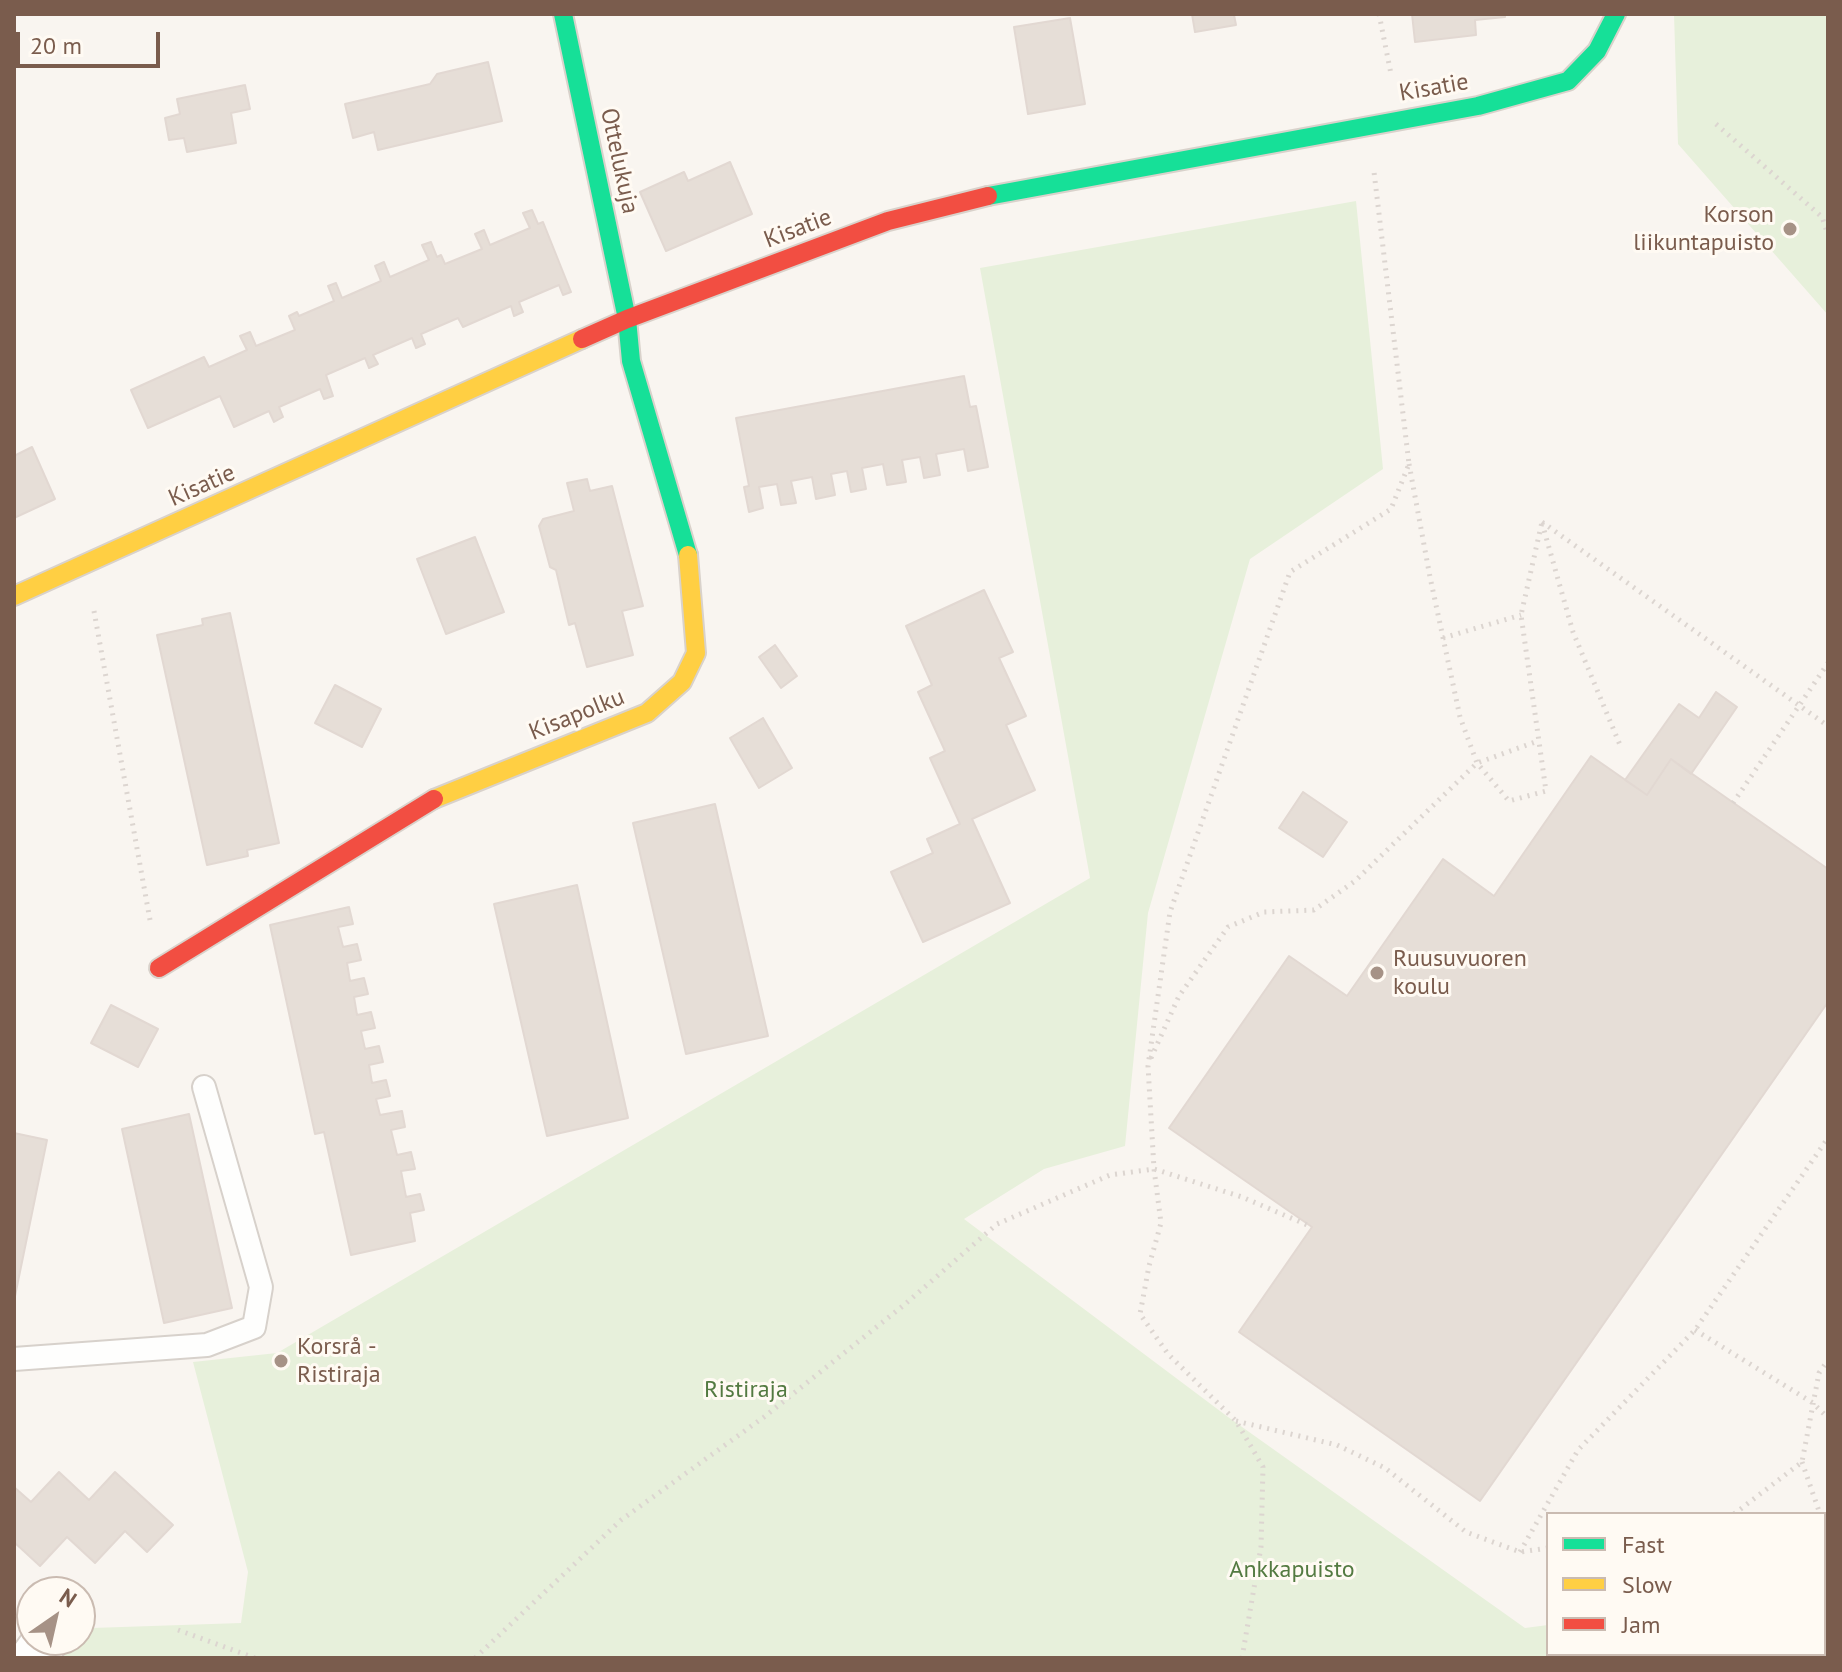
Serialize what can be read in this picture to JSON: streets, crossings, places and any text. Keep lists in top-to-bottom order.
{
  "streets": {
    "street": ["Kisatie", "Ottelukuja", "Kisapolku"]
  },
  "crossings": [
    ["Kisatie", "Ottelukuja"],
    ["Kisatie", "Kisapolku"],
    ["Ottelukuja", "Kisapolku"]
  ],
  "parks": ["Ristiraja", "Ankkapuisto"],
  "places": ["Korson liikuntapuisto", "Ruusuvuoren koulu", "Korsrå - Ristiraja"],
  "legend": ["Fast", "Slow", "Jam"],
  "scale_bar": "20 m",
  "north": "top right"
}
